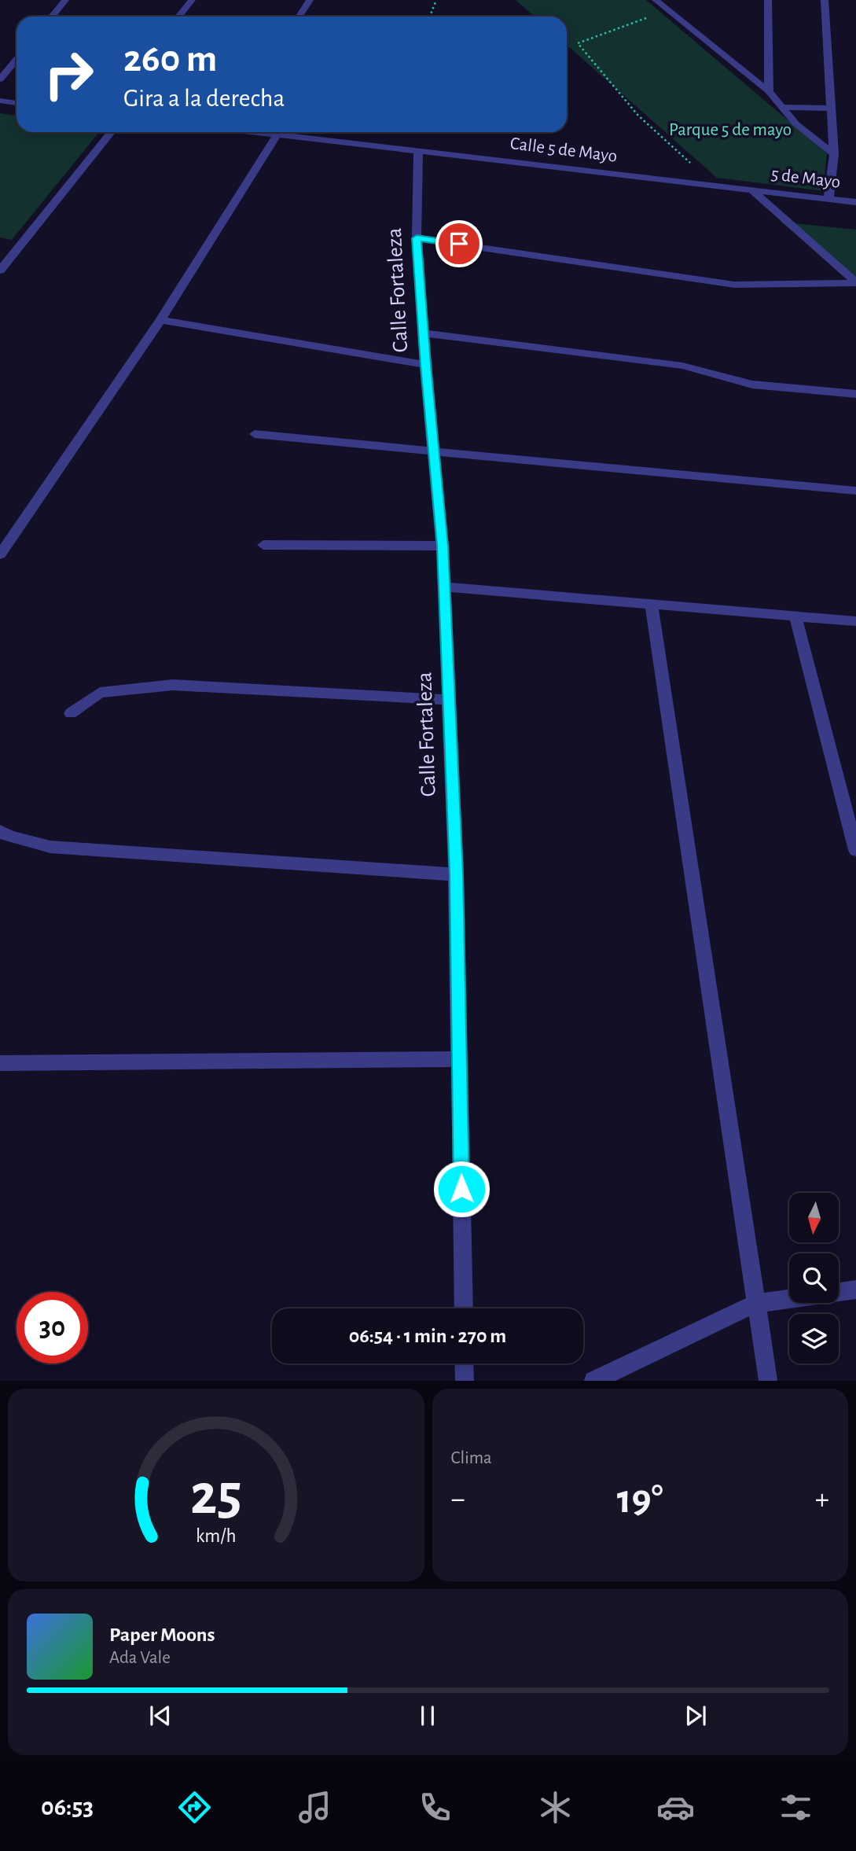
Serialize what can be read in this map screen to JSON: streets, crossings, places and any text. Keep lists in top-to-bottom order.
{
  "streets": {
    "street": ["Calle 5 de Mayo", "5 de Mayo", "Calle Fortaleza"]
  },
  "crossings": [
    ["Calle 5 de Mayo", "5 de Mayo"],
    ["Calle 5 de Mayo", "Calle Fortaleza"]
  ],
  "parks": ["Parque 5 de mayo"],
  "north": "bottom",
  "page": {
    "turn": ["260 m", "Gira a la derecha"],
    "limit": "30",
    "trip": "06:54 · 1 min · 270 m",
    "tile": "Clima",
    "heat": ["−", "19°", "+"],
    "song": ["Paper Moons", "Ada Vale"],
    "tabs": "06:53",
    "gauge": ["25", "km/h"]
  }
}
